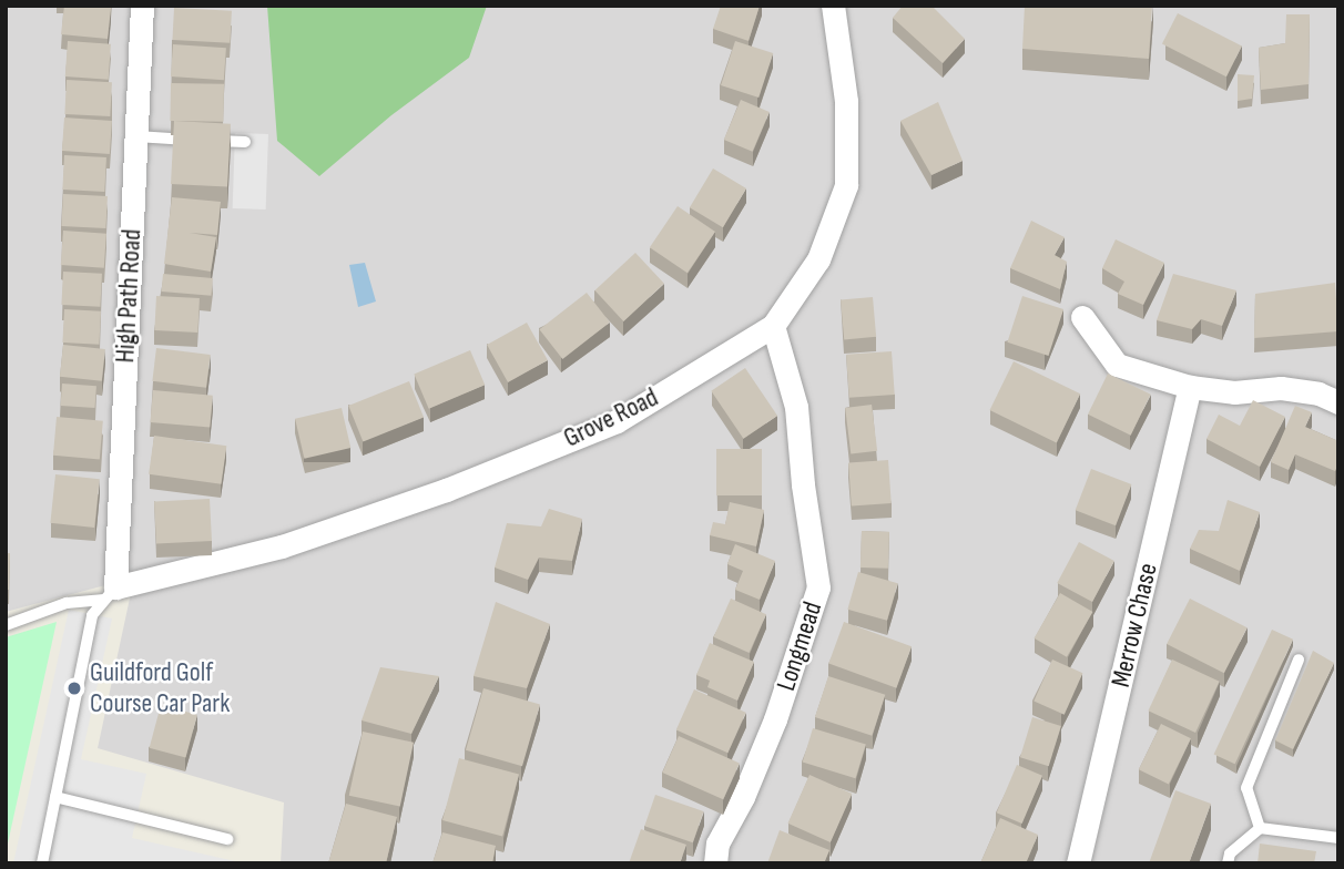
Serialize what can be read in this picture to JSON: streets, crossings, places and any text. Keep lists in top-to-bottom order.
{
  "streets": {
    "street": [
      "High Path Road",
      "Grove Road",
      "Merrow Chase",
      "Longmead"
    ]
  },
  "crossings": [
    ["High Path Road", "Grove Road"],
    ["Grove Road", "Longmead"]
  ],
  "places": ["Guildford Golf Course Car Park"]
}
